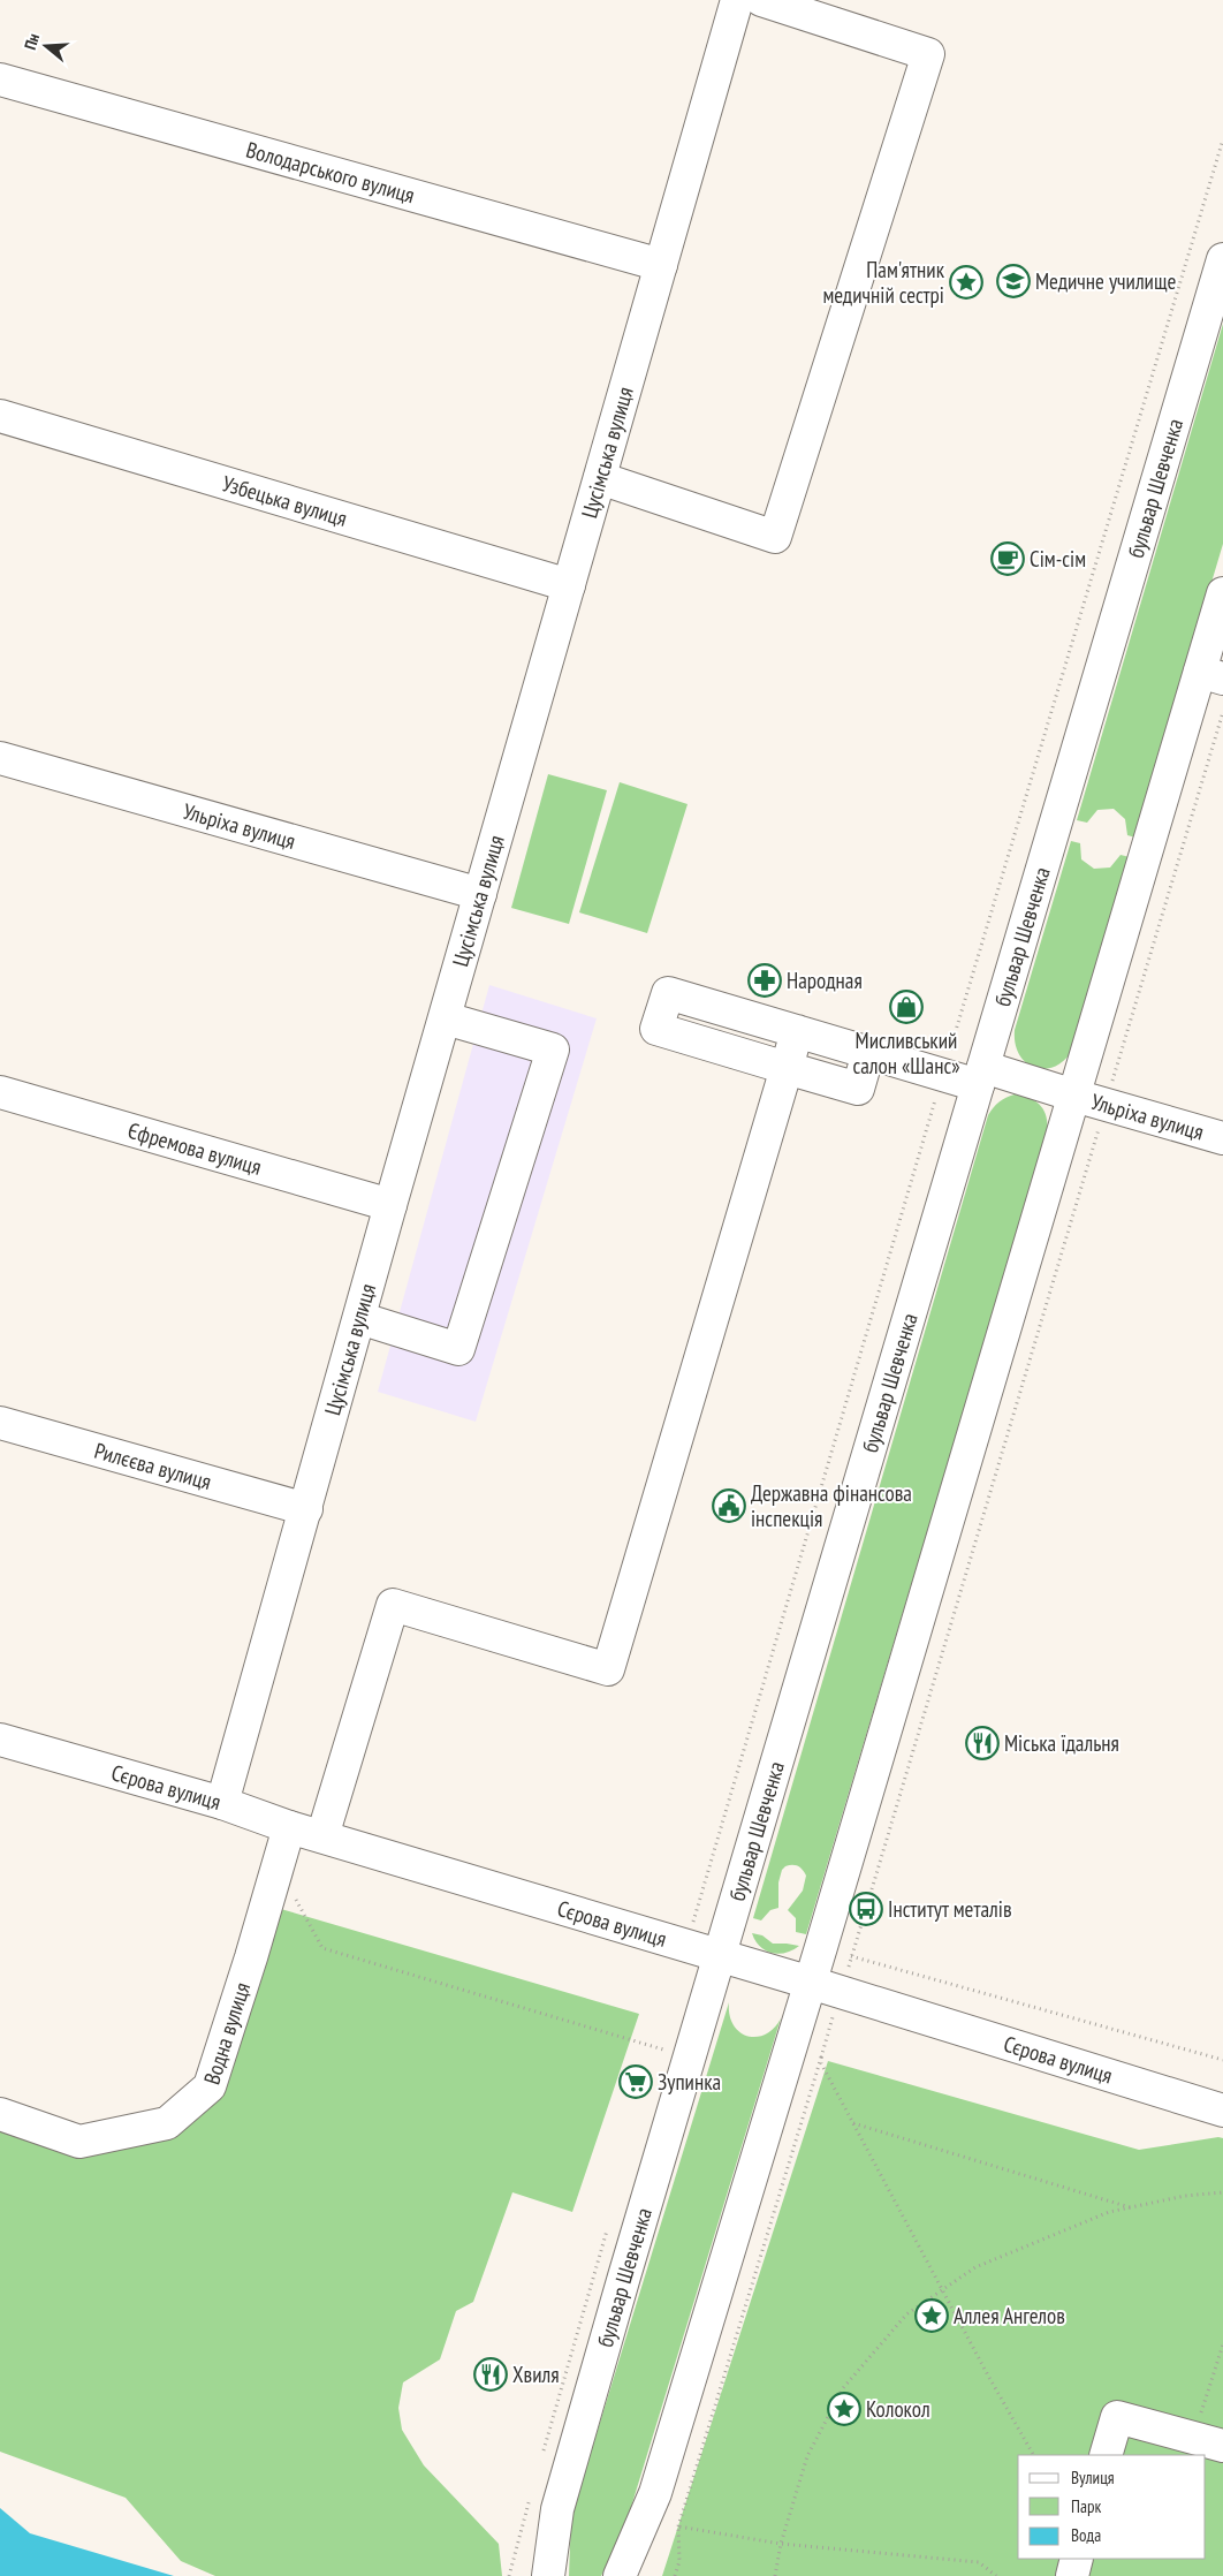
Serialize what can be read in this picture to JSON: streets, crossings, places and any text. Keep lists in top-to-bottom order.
{
  "streets": {
    "street": [
      "Володарського вулиця",
      "Цусімська вулиця",
      "бульвар Шевченка",
      "Узбецька вулиця",
      "Ульріха вулиця",
      "Єфремова вулиця",
      "Рилєєва вулиця",
      "Сєрова вулиця",
      "Водна вулиця"
    ]
  },
  "crossings": [
    ["Володарського вулиця", "Цусімська вулиця"],
    ["Цусімська вулиця", "Узбецька вулиця"],
    ["Цусімська вулиця", "Ульріха вулиця"],
    ["Цусімська вулиця", "Єфремова вулиця"],
    ["Цусімська вулиця", "Рилєєва вулиця"],
    ["Цусімська вулиця", "Сєрова вулиця"],
    ["бульвар Шевченка", "Ульріха вулиця"],
    ["бульвар Шевченка", "Сєрова вулиця"],
    ["Сєрова вулиця", "Водна вулиця"]
  ],
  "places": {
    "school or university": ["Медичне училище"],
    "place": ["Пам'ятник медичній сестрі", "Аллея Ангелов", "Колокол"],
    "cafe": ["Сім-сім"],
    "pharmacy": ["Народная"],
    "shop": ["Мисливський салон «Шанс»"],
    "public building": ["Державна фінансова інспекція"],
    "restaurant": ["Міська їдальня", "Хвиля"],
    "bus stop": ["Інститут металів"],
    "supermarket": ["Зупинка"]
  },
  "legend": ["Вулиця", "Парк", "Вода"],
  "north": "left"
}
